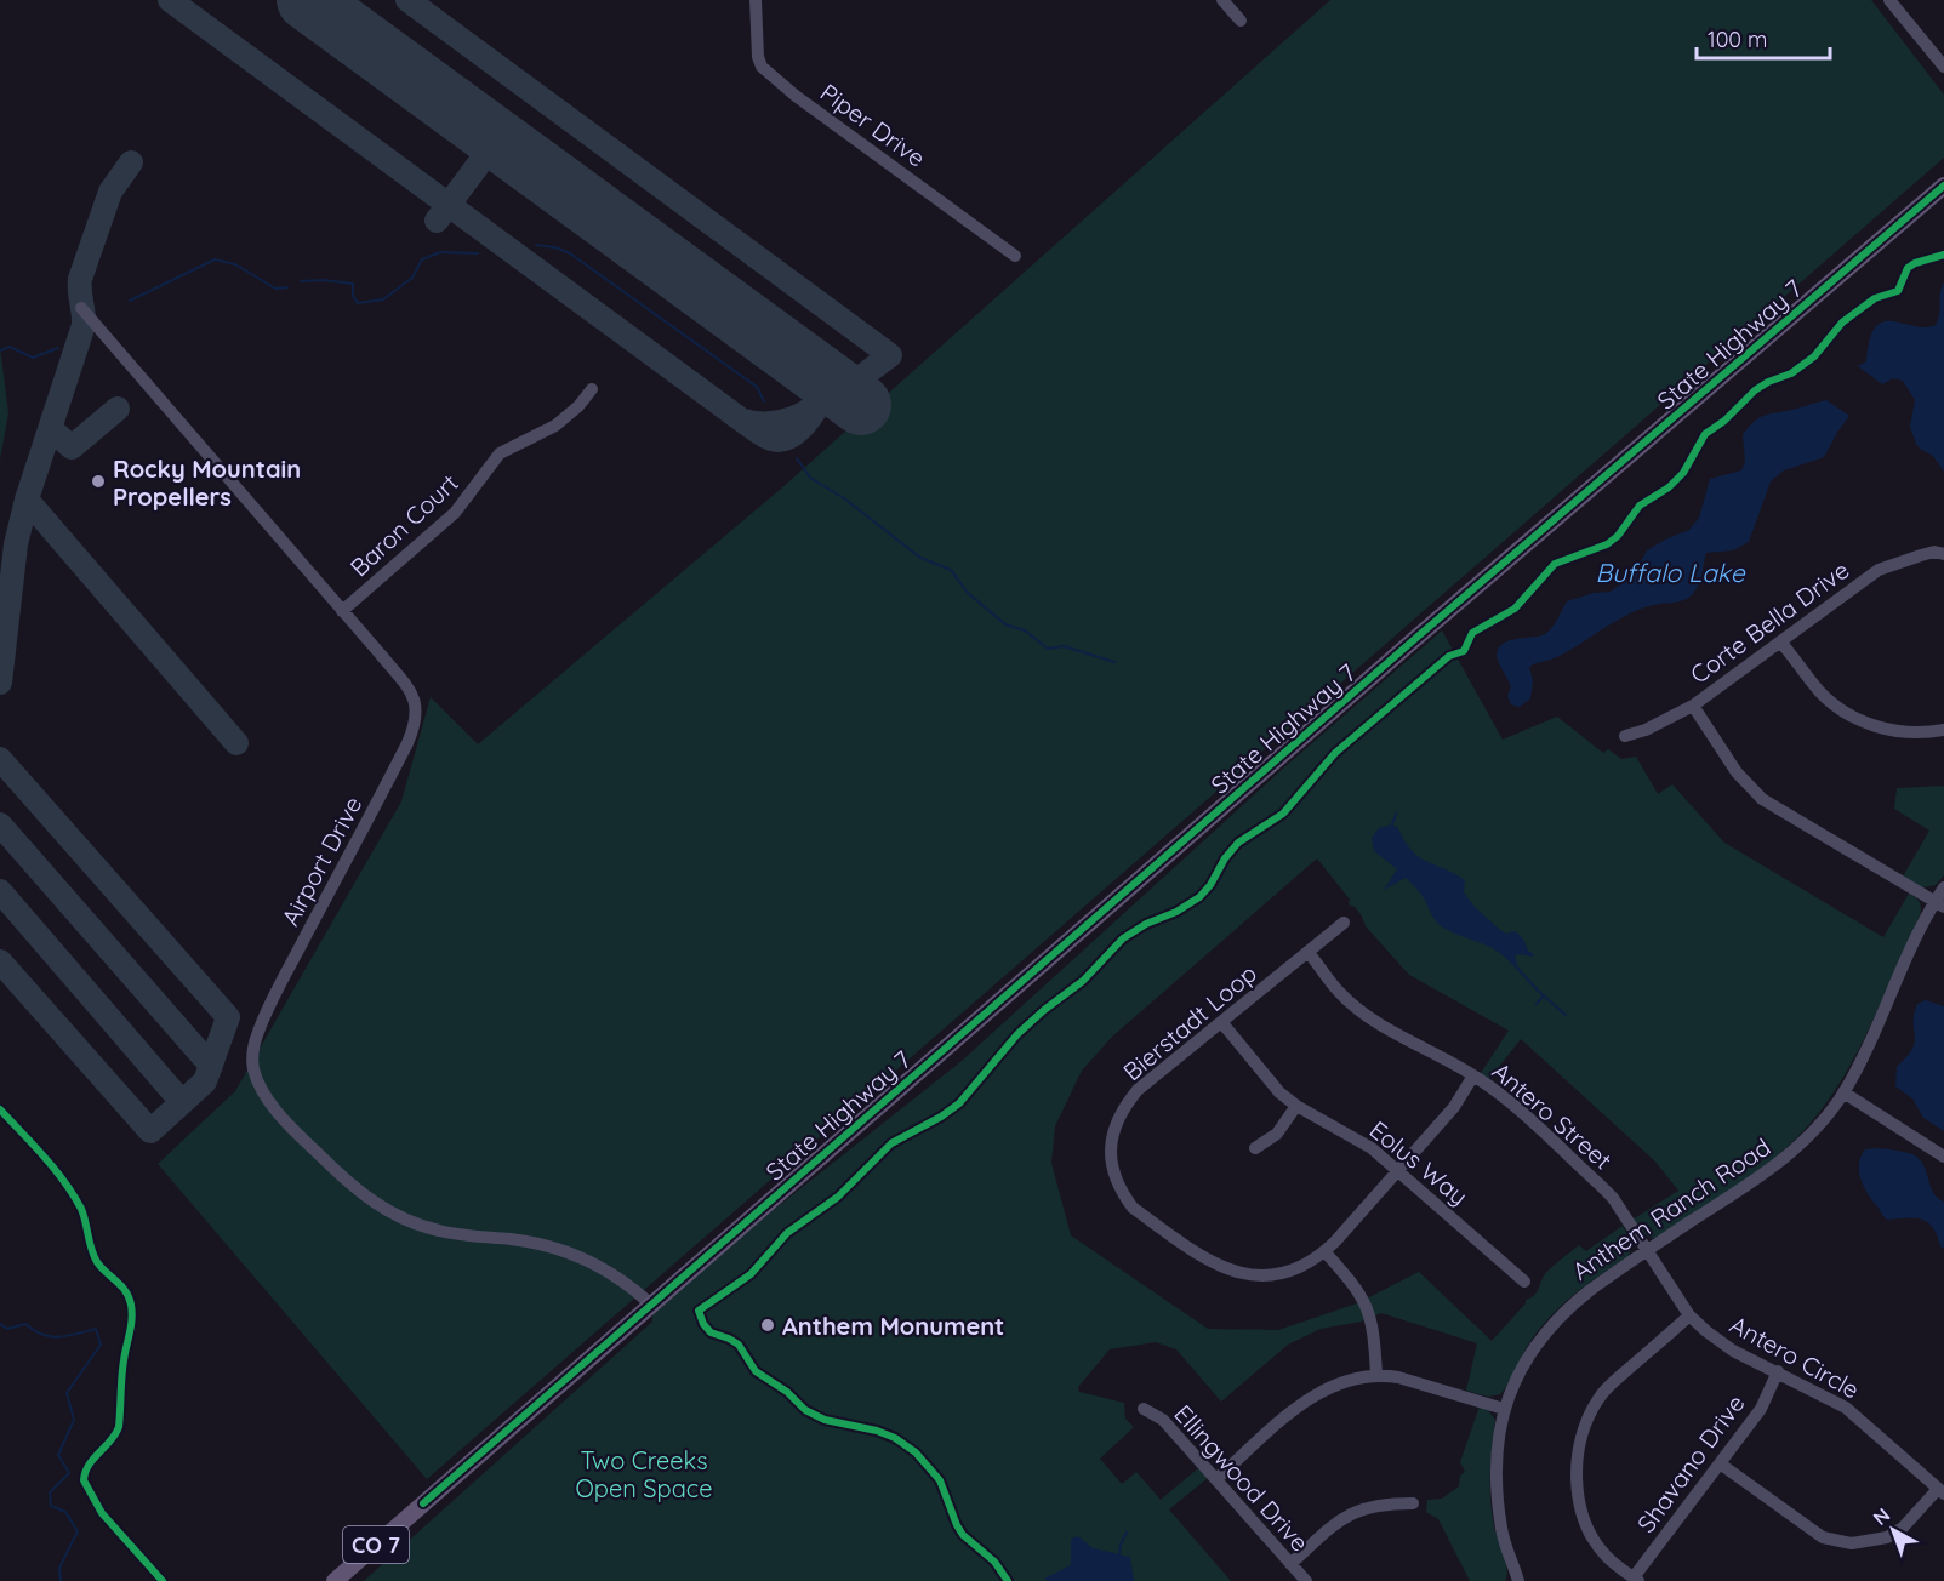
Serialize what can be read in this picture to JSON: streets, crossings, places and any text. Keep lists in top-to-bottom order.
{
  "streets": {
    "main road": ["State Highway 7", "CO 7"],
    "street": [
      "Piper Drive",
      "Baron Court",
      "Corte Bella Drive",
      "Airport Drive",
      "Bierstadt Loop",
      "Antero Street",
      "Eolus Way",
      "Anthem Ranch Road",
      "Antero Circle",
      "Shavano Drive",
      "Ellingwood Drive"
    ]
  },
  "crossings": [
    ["State Highway 7", "Airport Drive"],
    ["State Highway 7", "CO 7"],
    ["Baron Court", "Airport Drive"],
    ["Airport Drive", "CO 7"],
    ["Bierstadt Loop", "Antero Street"],
    ["Bierstadt Loop", "Eolus Way"],
    ["Antero Street", "Anthem Ranch Road"],
    ["Antero Street", "Antero Circle"],
    ["Anthem Ranch Road", "Antero Circle"],
    ["Antero Circle", "Shavano Drive"]
  ],
  "water": ["Buffalo Lake"],
  "parks": ["Two Creeks Open Space"],
  "places": ["Rocky Mountain Propellers", "Anthem Monument"],
  "scale_bar": "100 m",
  "north": "top left"
}
